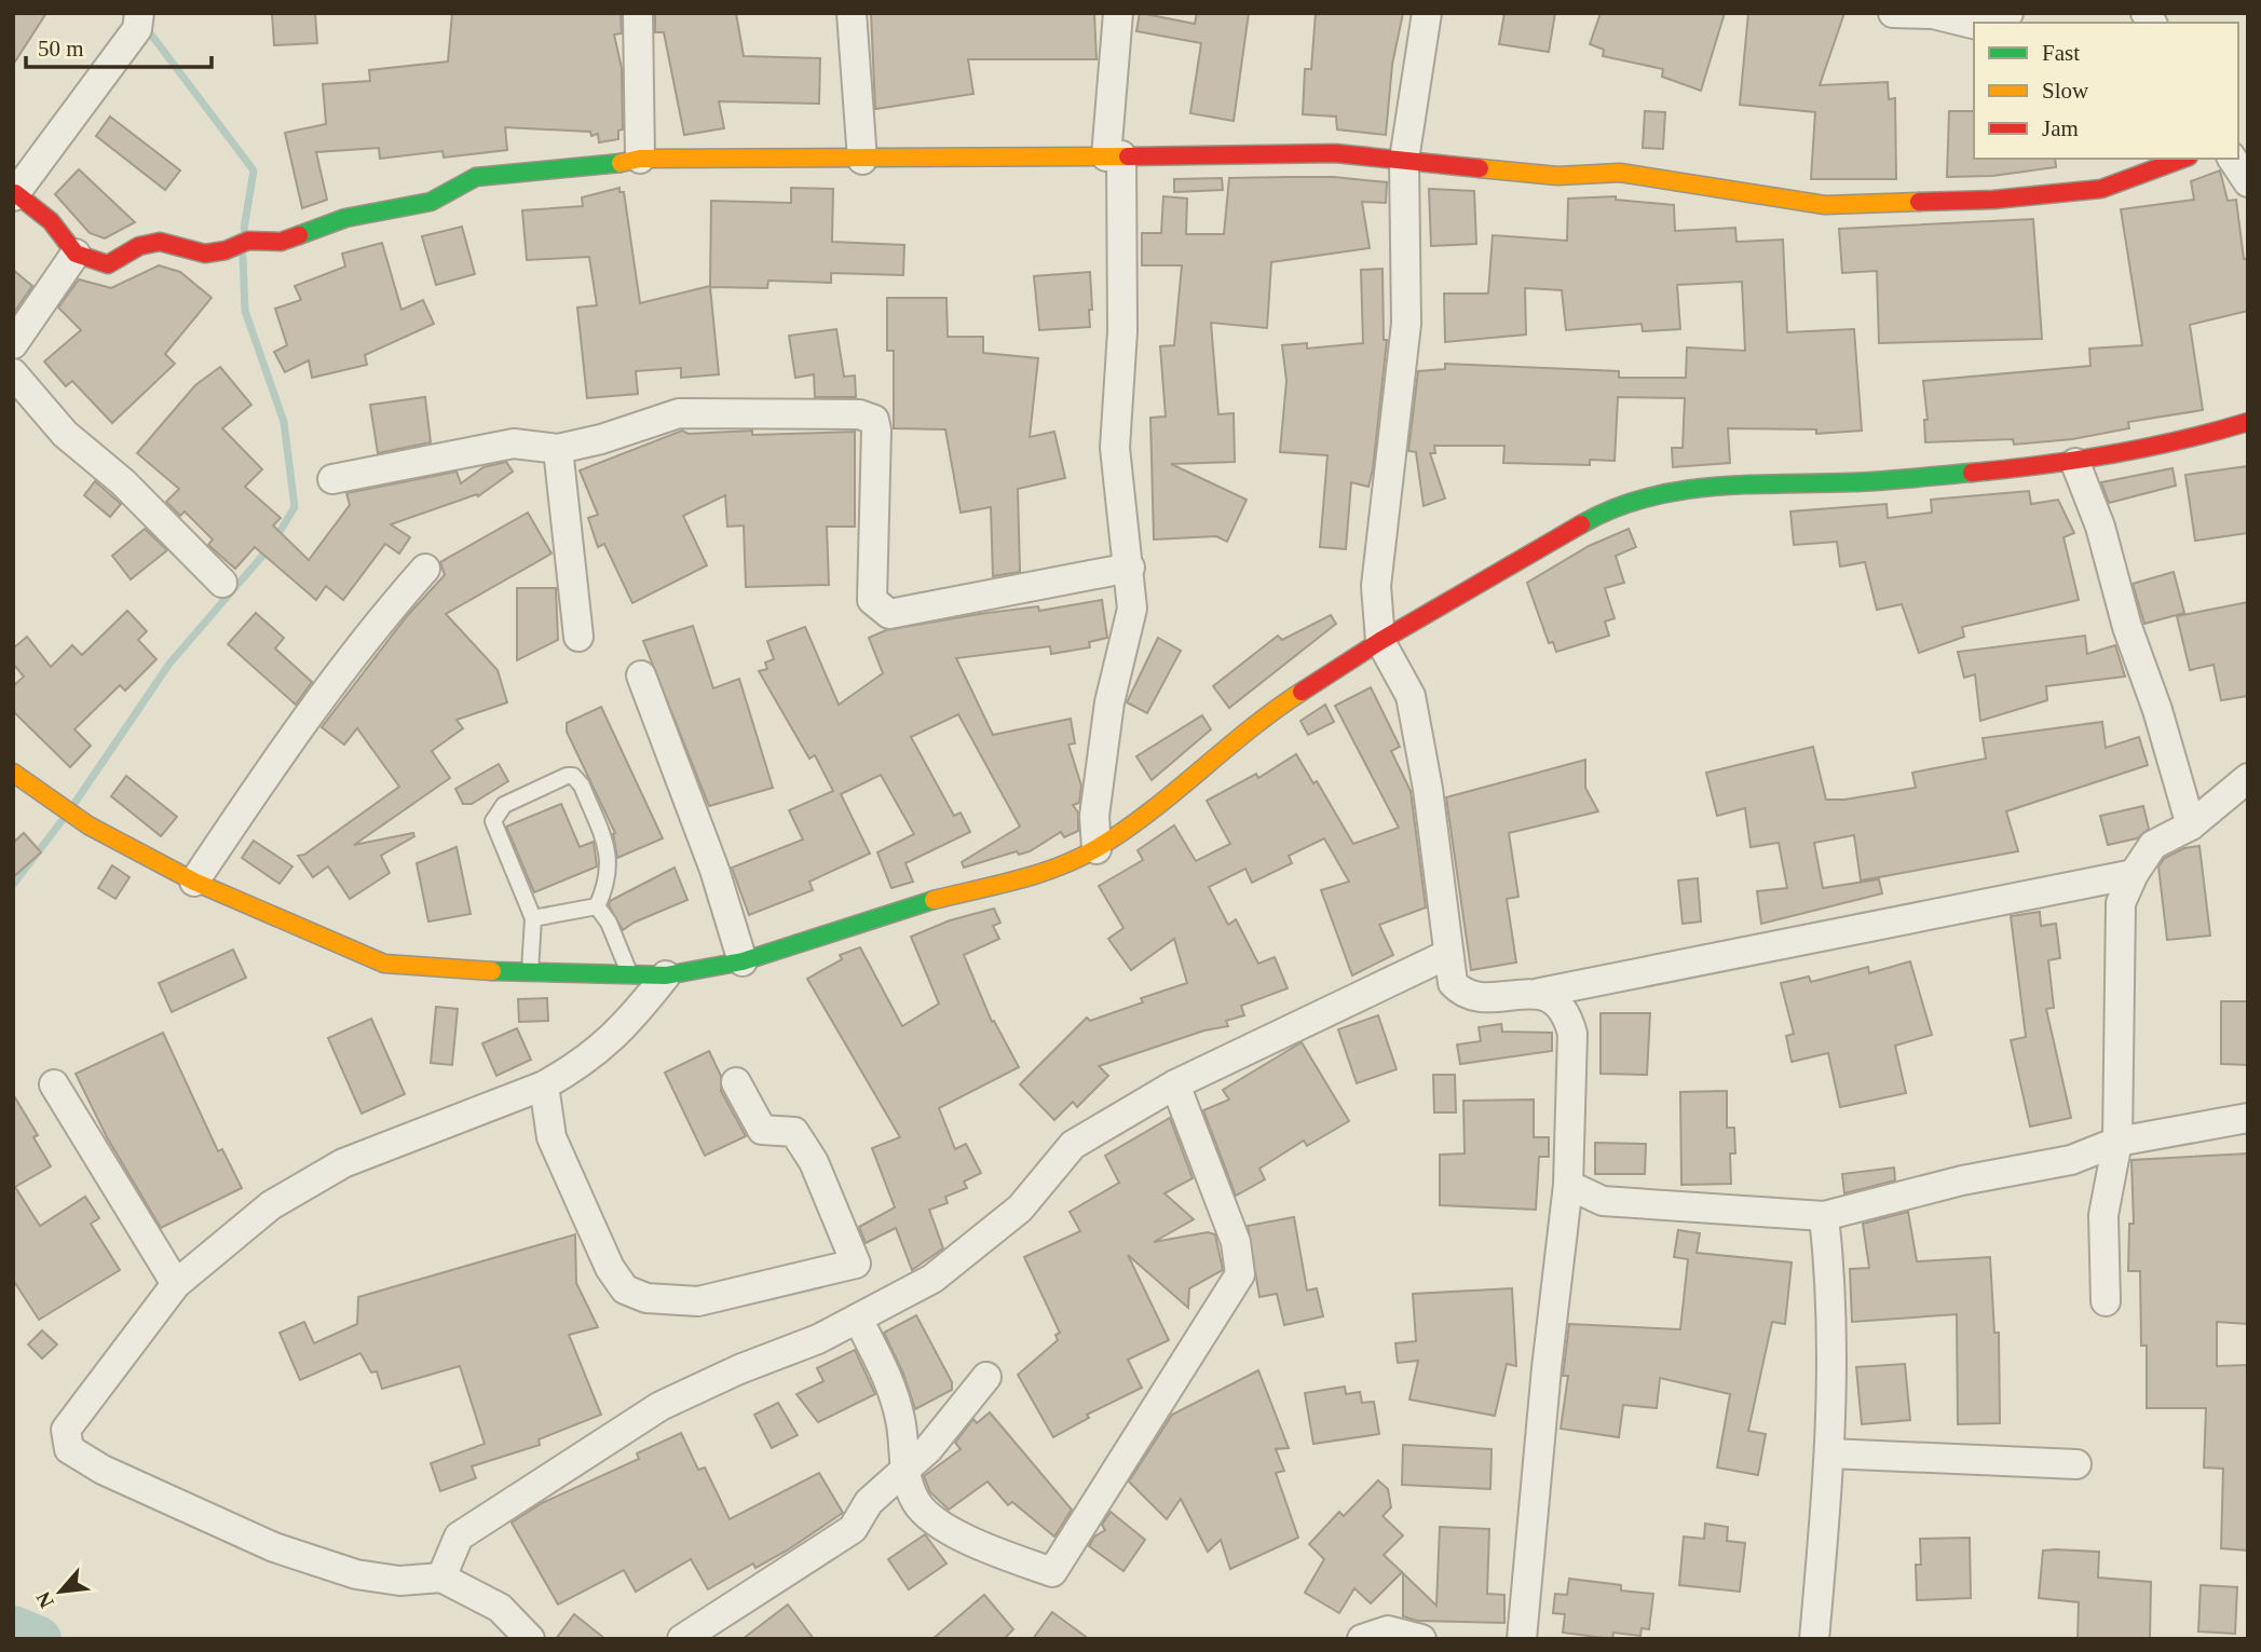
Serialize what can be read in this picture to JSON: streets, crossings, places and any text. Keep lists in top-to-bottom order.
{
  "legend": ["Fast", "Slow", "Jam"],
  "scale_bar": "50 m",
  "north": "bottom left"
}
